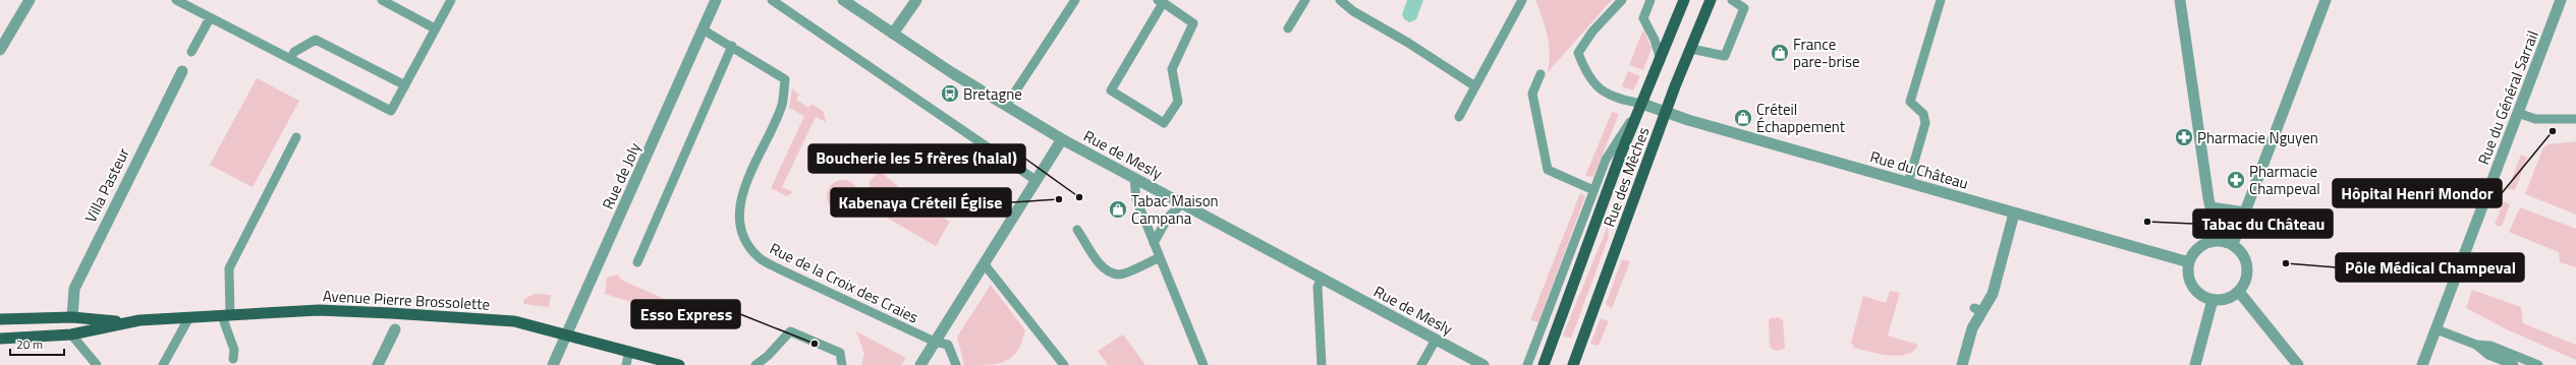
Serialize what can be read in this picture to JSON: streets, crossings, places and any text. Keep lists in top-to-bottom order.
{
  "streets": {
    "main road": ["Rue des Mèches", "Avenue Pierre Brossolette"],
    "street": [
      "Rue du Général Sarrail",
      "Rue de Mesly",
      "Rue du Château",
      "Rue de Joly",
      "Villa Pasteur"
    ],
    "lane": ["Rue de la Croix des Craies"]
  },
  "crossings": [
    ["Rue du Château", "Rue des Mèches"],
    ["Rue de Joly", "Rue de la Croix des Craies"],
    ["Rue de Joly", "Avenue Pierre Brossolette"],
    ["Villa Pasteur", "Avenue Pierre Brossolette"]
  ],
  "places": {
    "shop": ["France pare-brise", "Créteil Échappement", "Tabac Maison Campana"],
    "bus stop": ["Bretagne"],
    "other": [
      "Hôpital Henri Mondor",
      "Boucherie les 5 frères (halal)",
      "Kabenaya Créteil Église",
      "Tabac du Château",
      "Pôle Médical Champeval",
      "Esso Express"
    ],
    "pharmacy": ["Pharmacie Nguyen", "Pharmacie Champeval"]
  },
  "scale_bar": "20 m"
}
